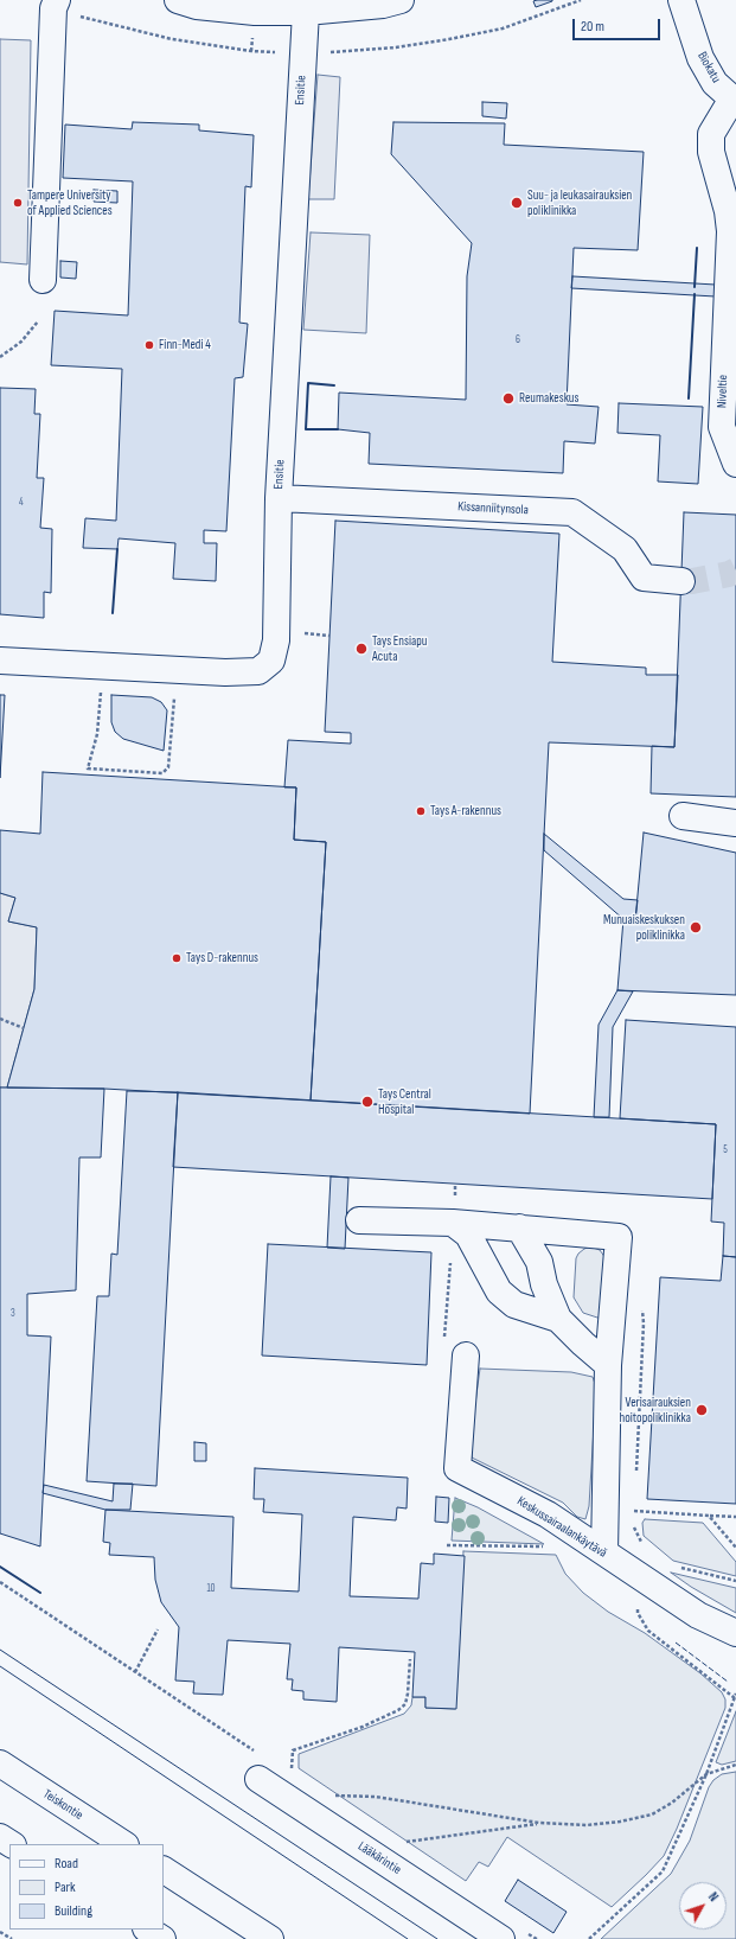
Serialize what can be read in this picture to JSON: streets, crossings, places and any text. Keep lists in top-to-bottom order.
{
  "streets": {
    "main road": [
      "Biokatu",
      "Ensitie",
      "Niveltie",
      "Kissanniitynsola",
      "Keskussairaalankäytävä",
      "Teiskontie",
      "Lääkärintie"
    ]
  },
  "crossings": [
    ["Biokatu", "Niveltie"],
    ["Ensitie", "Kissanniitynsola"]
  ],
  "places": [
    "Tampere University of Applied Sciences",
    "Suu- ja leukasairauksien poliklinikka",
    "Finn-Medi 4",
    "Reumakeskus",
    "Tays Ensiapu Acuta",
    "Tays A-rakennus",
    "Munuaiskeskuksen poliklinikka",
    "Tays D-rakennus",
    "Tays Central Hospital",
    "Verisairauksien hoitopoliklinikka"
  ],
  "house_numbers": [
    "6",
    "4",
    "5",
    "3",
    "10"
  ],
  "legend": ["Road", "Park", "Building"],
  "scale_bar": "20 m",
  "north": "top right"
}
